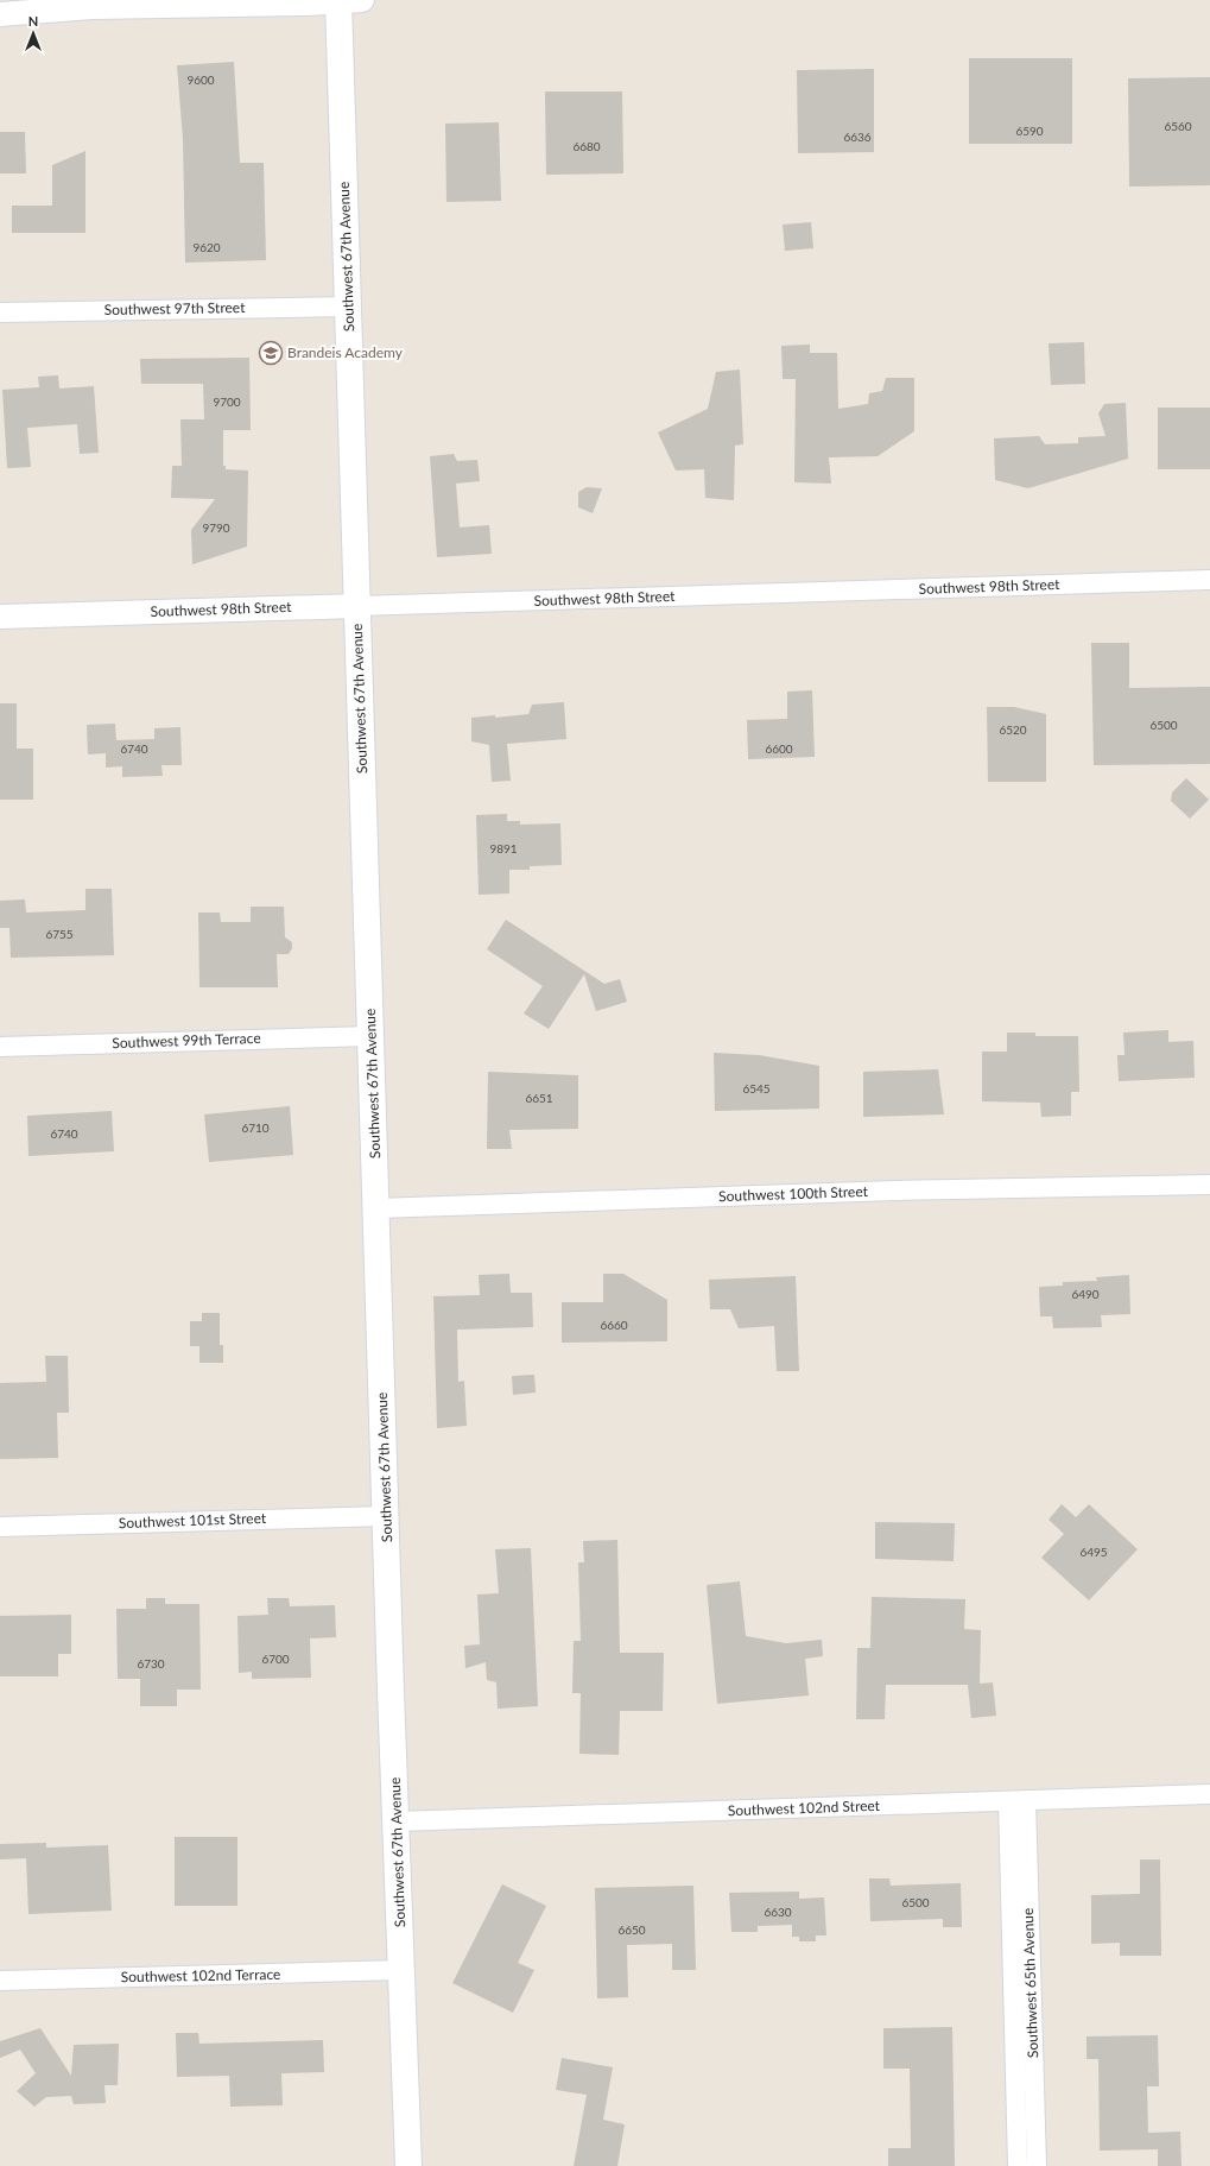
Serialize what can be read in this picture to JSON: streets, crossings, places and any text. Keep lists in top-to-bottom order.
{
  "streets": {
    "main road": ["Southwest 67th Avenue"],
    "street": [
      "Southwest 97th Street",
      "Southwest 98th Street",
      "Southwest 99th Terrace",
      "Southwest 100th Street",
      "Southwest 101st Street",
      "Southwest 102nd Street",
      "Southwest 102nd Terrace",
      "Southwest 65th Avenue"
    ]
  },
  "crossings": [
    ["Southwest 67th Avenue", "Southwest 97th Street"],
    ["Southwest 67th Avenue", "Southwest 98th Street"],
    ["Southwest 67th Avenue", "Southwest 99th Terrace"],
    ["Southwest 67th Avenue", "Southwest 100th Street"],
    ["Southwest 67th Avenue", "Southwest 101st Street"],
    ["Southwest 67th Avenue", "Southwest 102nd Street"],
    ["Southwest 67th Avenue", "Southwest 102nd Terrace"],
    ["Southwest 102nd Street", "Southwest 65th Avenue"]
  ],
  "places": {
    "school or university": ["Brandeis Academy"]
  },
  "house_numbers": [
    "9600",
    "6560",
    "6590",
    "6636",
    "6680",
    "9620",
    "9700",
    "9790",
    "6500",
    "6520",
    "6740",
    "6600",
    "9891",
    "6755",
    "6545",
    "6651",
    "6710",
    "6740",
    "6490",
    "6660",
    "6495",
    "6700",
    "6730",
    "6500",
    "6630",
    "6650"
  ],
  "north": "top"
}
